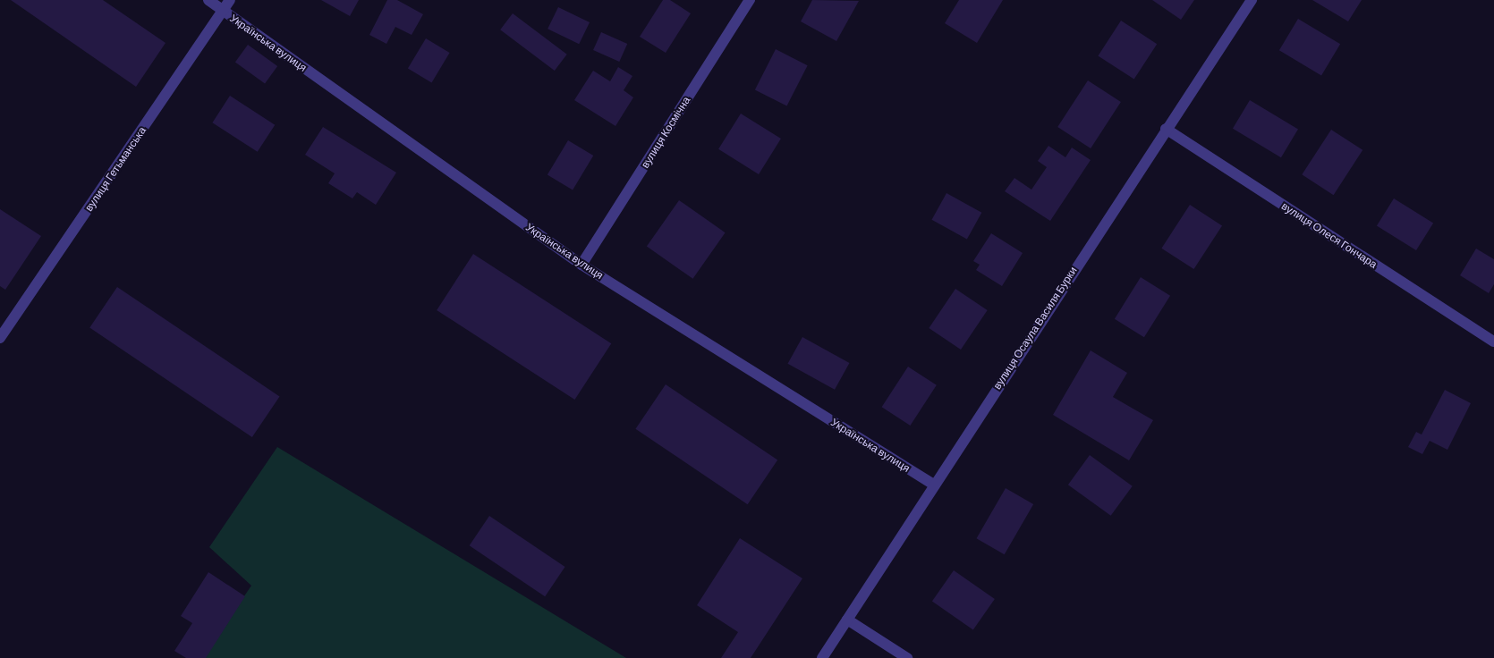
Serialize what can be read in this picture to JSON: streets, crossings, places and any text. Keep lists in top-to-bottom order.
{
  "streets": {
    "street": [
      "Українська вулиця",
      "вулиця Космічна",
      "вулиця Гетьманська",
      "вулиця Олеся Гончара",
      "вулиця Осаула Василя Бурки"
    ]
  },
  "crossings": [
    ["Українська вулиця", "вулиця Космічна"],
    ["Українська вулиця", "вулиця Гетьманська"],
    ["Українська вулиця", "вулиця Осаула Василя Бурки"],
    ["вулиця Олеся Гончара", "вулиця Осаула Василя Бурки"]
  ]
}
